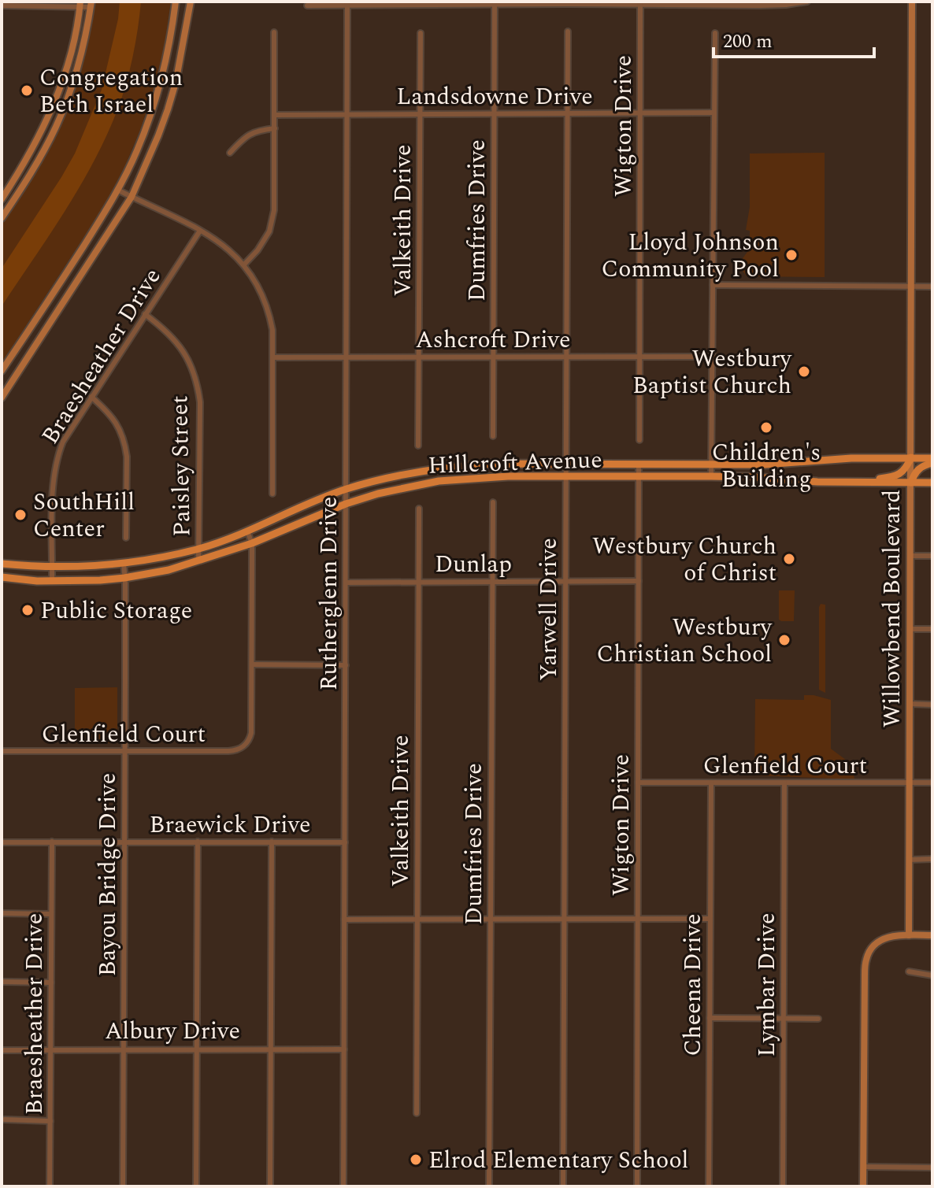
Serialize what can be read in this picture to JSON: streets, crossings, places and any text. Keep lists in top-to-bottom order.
{
  "streets": {
    "main road": ["Hillcroft Avenue", "Willowbend Boulevard"],
    "street": [
      "Landsdowne Drive",
      "Wigton Drive",
      "Valkeith Drive",
      "Dumfries Drive",
      "Ashcroft Drive",
      "Braesheather Drive",
      "Paisley Street",
      "Dunlap",
      "Rutherglenn Drive",
      "Yarwell Drive",
      "Glenfield Court",
      "Braewick Drive",
      "Bayou Bridge Drive",
      "Cheena Drive",
      "Lymbar Drive",
      "Albury Drive"
    ]
  },
  "crossings": [
    ["Landsdowne Drive", "Wigton Drive"],
    ["Landsdowne Drive", "Valkeith Drive"],
    ["Landsdowne Drive", "Dumfries Drive"],
    ["Landsdowne Drive", "Rutherglenn Drive"],
    ["Landsdowne Drive", "Yarwell Drive"],
    ["Wigton Drive", "Ashcroft Drive"],
    ["Wigton Drive", "Hillcroft Avenue"],
    ["Wigton Drive", "Dunlap"],
    ["Wigton Drive", "Glenfield Court"],
    ["Valkeith Drive", "Ashcroft Drive"],
    ["Valkeith Drive", "Dunlap"],
    ["Dumfries Drive", "Ashcroft Drive"],
    ["Dumfries Drive", "Dunlap"],
    ["Ashcroft Drive", "Rutherglenn Drive"],
    ["Ashcroft Drive", "Yarwell Drive"],
    ["Braesheather Drive", "Hillcroft Avenue"],
    ["Braesheather Drive", "Paisley Street"],
    ["Braesheather Drive", "Braewick Drive"],
    ["Braesheather Drive", "Albury Drive"],
    ["Hillcroft Avenue", "Paisley Street"],
    ["Hillcroft Avenue", "Rutherglenn Drive"],
    ["Hillcroft Avenue", "Willowbend Boulevard"],
    ["Hillcroft Avenue", "Yarwell Drive"],
    ["Hillcroft Avenue", "Bayou Bridge Drive"],
    ["Dunlap", "Rutherglenn Drive"],
    ["Dunlap", "Yarwell Drive"],
    ["Rutherglenn Drive", "Braewick Drive"],
    ["Rutherglenn Drive", "Albury Drive"],
    ["Willowbend Boulevard", "Glenfield Court"],
    ["Glenfield Court", "Bayou Bridge Drive"],
    ["Glenfield Court", "Cheena Drive"],
    ["Glenfield Court", "Lymbar Drive"],
    ["Braewick Drive", "Bayou Bridge Drive"],
    ["Bayou Bridge Drive", "Albury Drive"]
  ],
  "places": [
    "Congregation Beth Israel",
    "Lloyd Johnson Community Pool",
    "Westbury Baptist Church",
    "Children's Building",
    "SouthHill Center",
    "Westbury Church of Christ",
    "Public Storage",
    "Westbury Christian School",
    "Elrod Elementary School"
  ],
  "scale_bar": "200 m"
}
